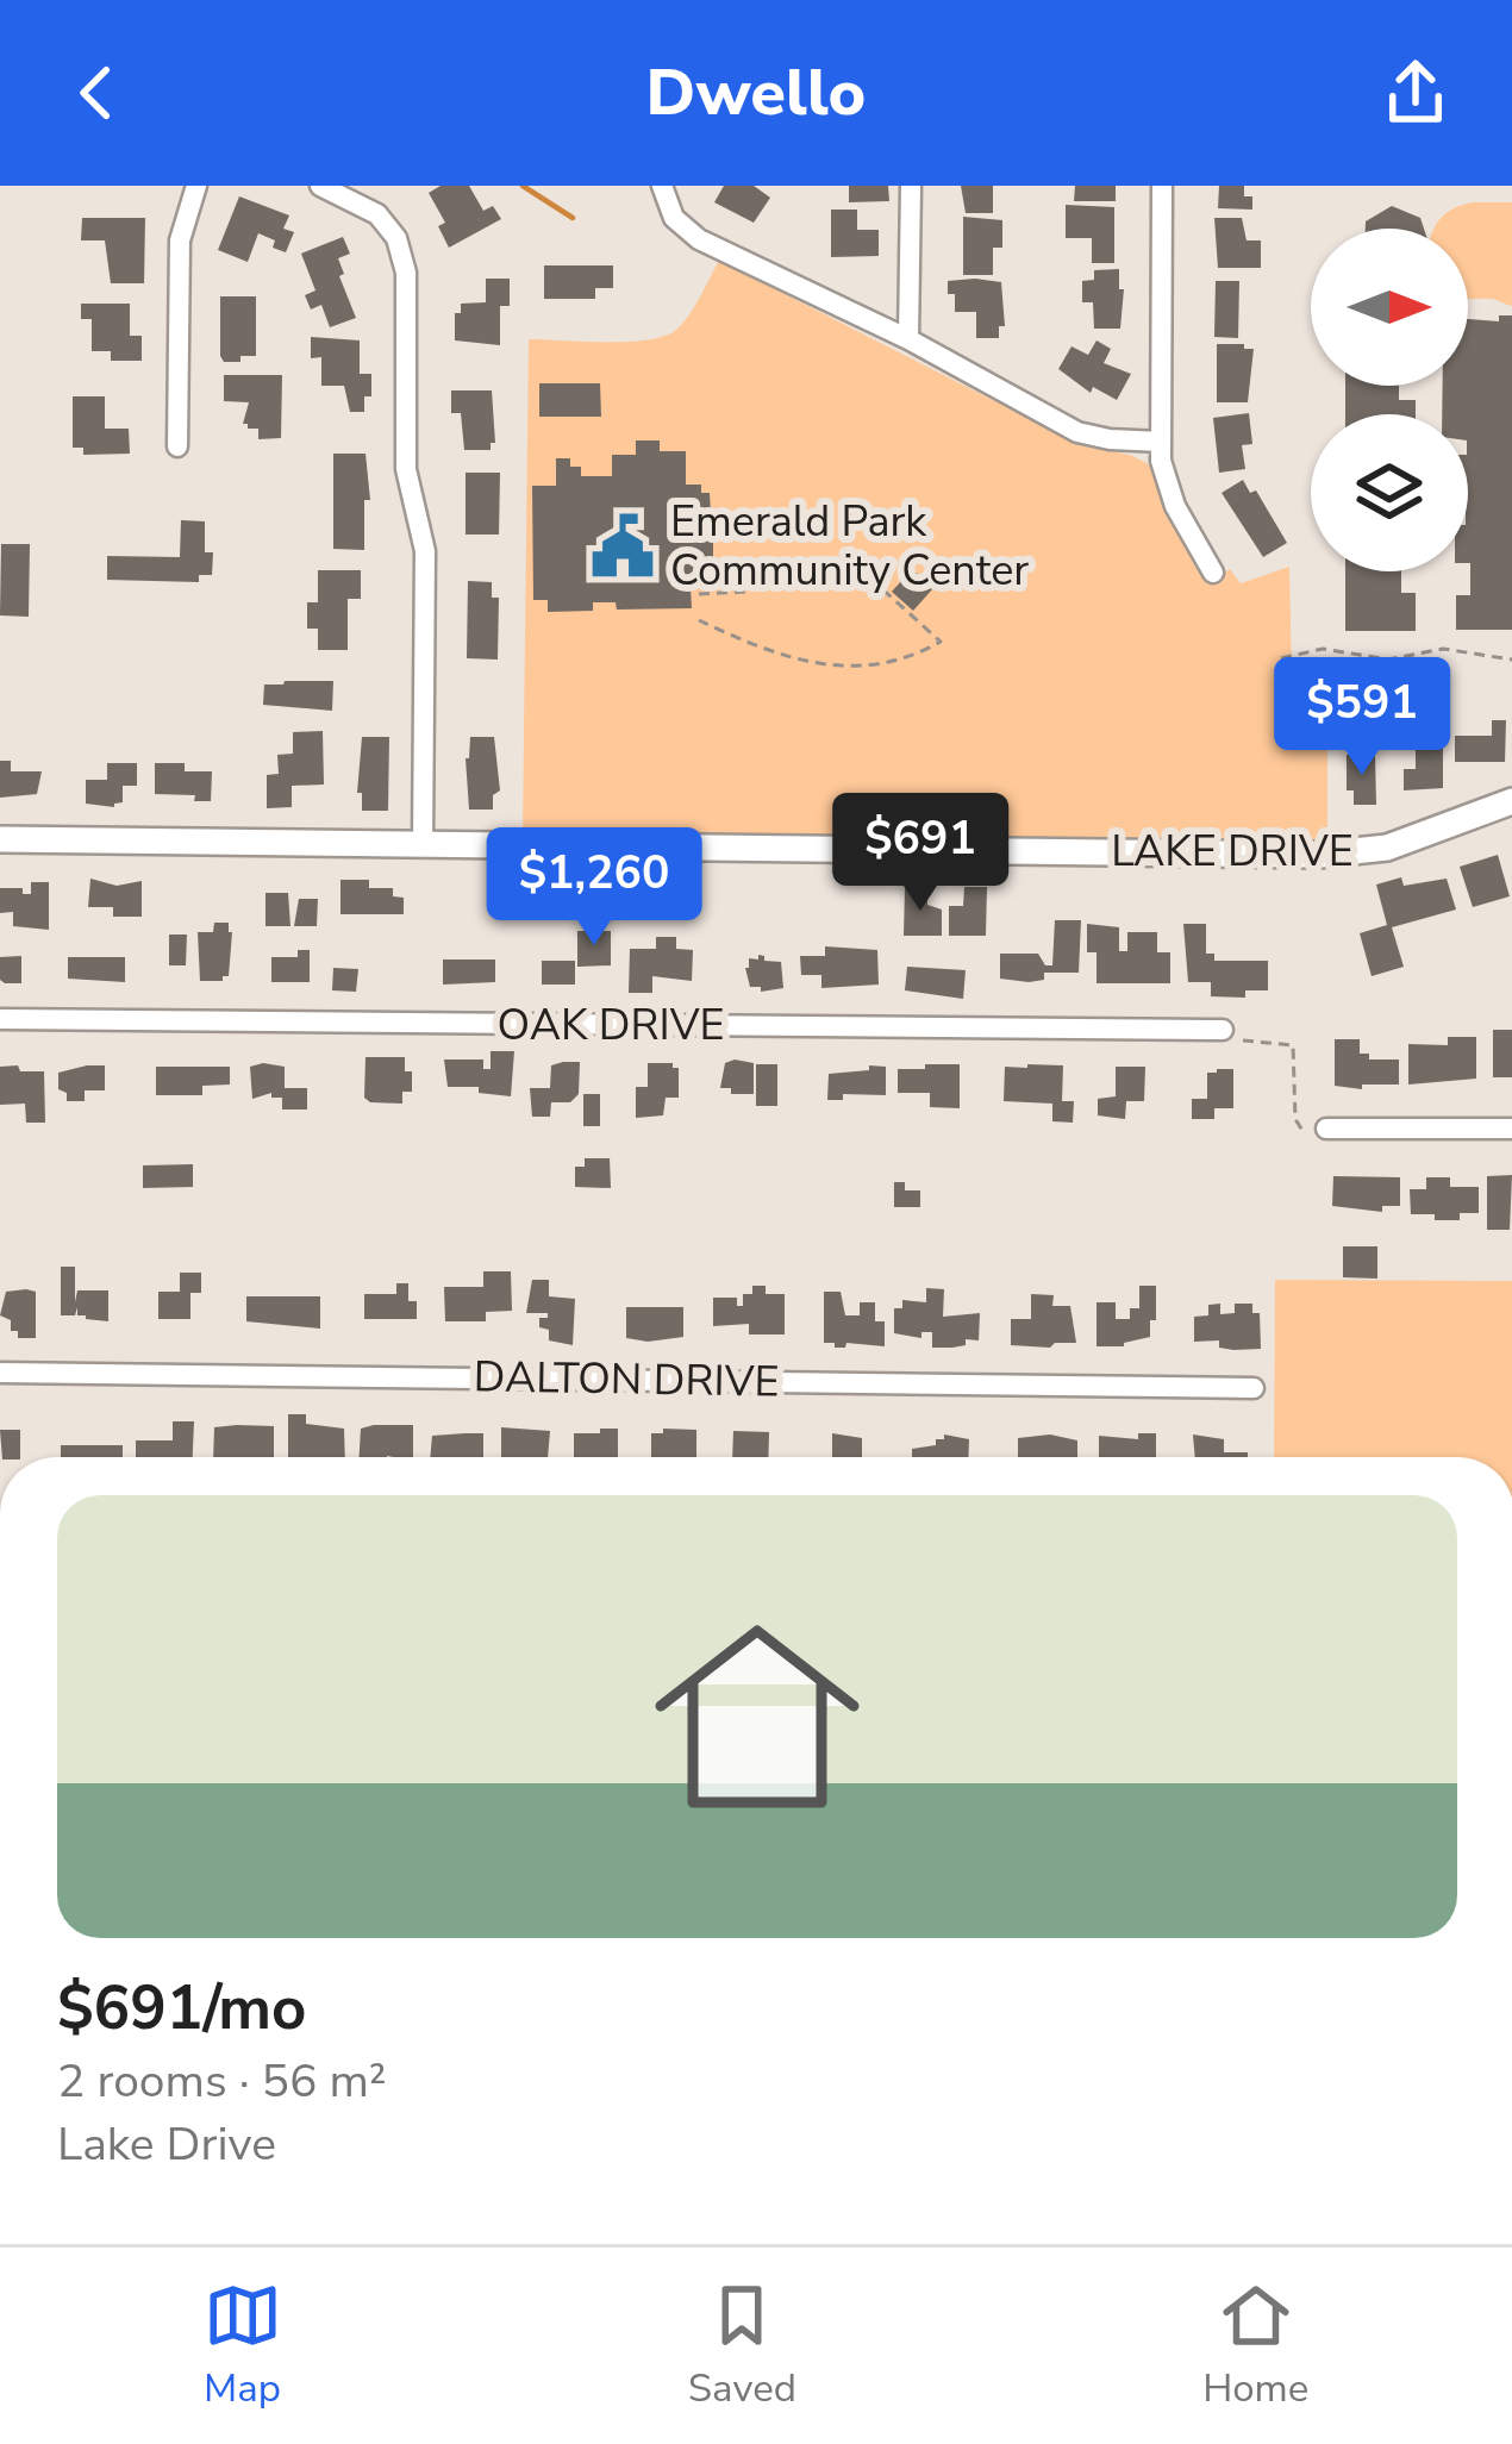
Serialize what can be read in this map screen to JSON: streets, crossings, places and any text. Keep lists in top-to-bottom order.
{
  "streets": {
    "street": ["LAKE DRIVE", "OAK DRIVE", "DALTON DRIVE"]
  },
  "places": {
    "public building": ["Emerald Park Community Center"]
  },
  "north": "right",
  "page": {
    "header": "Dwello",
    "price": ["$591", "$691", "$1,260"],
    "list": [
      {
        "name": "$691/mo",
        "note": "2 rooms · 56 m² · Lake Drive"
      }
    ],
    "tabs": ["Map", "Saved", "Home"]
  }
}
